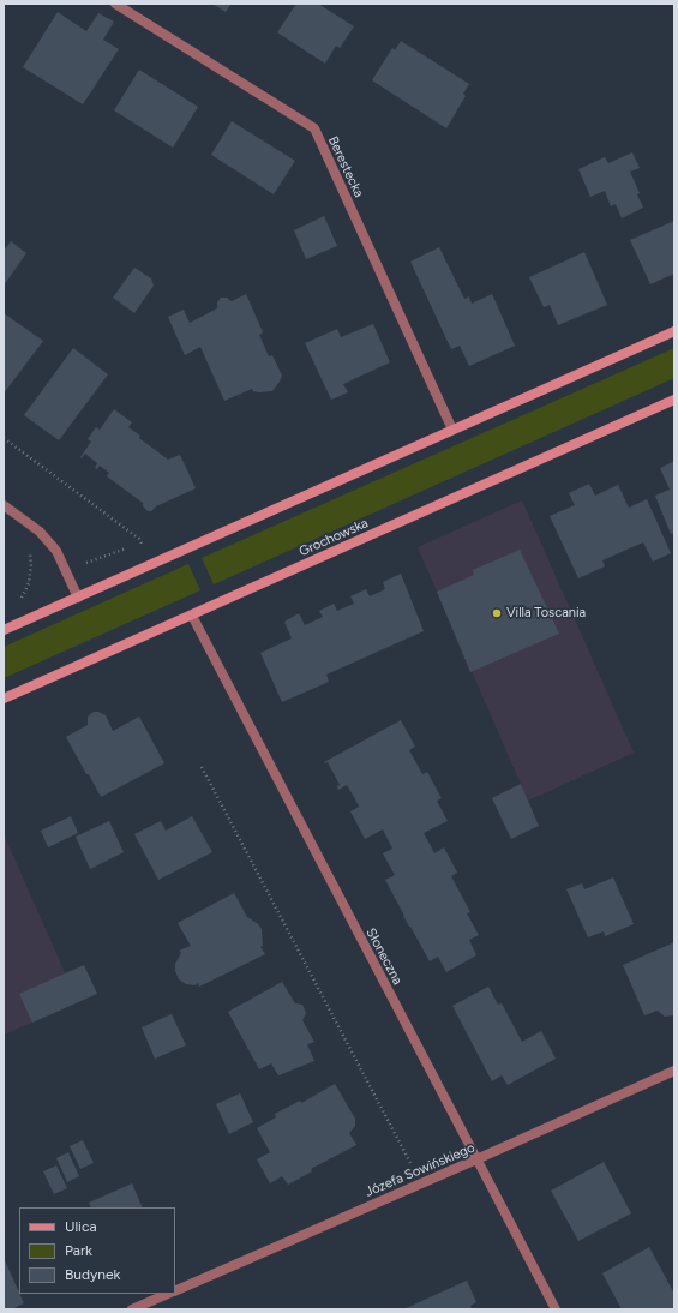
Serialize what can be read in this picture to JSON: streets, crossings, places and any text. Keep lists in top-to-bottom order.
{
  "streets": {
    "street": [
      "Berestecka",
      "Grochowska",
      "Słoneczna",
      "Józefa Sowińskiego"
    ]
  },
  "crossings": [
    ["Grochowska", "Słoneczna"],
    ["Słoneczna", "Józefa Sowińskiego"]
  ],
  "places": ["Villa Toscania"],
  "legend": ["Ulica", "Park", "Budynek"]
}
